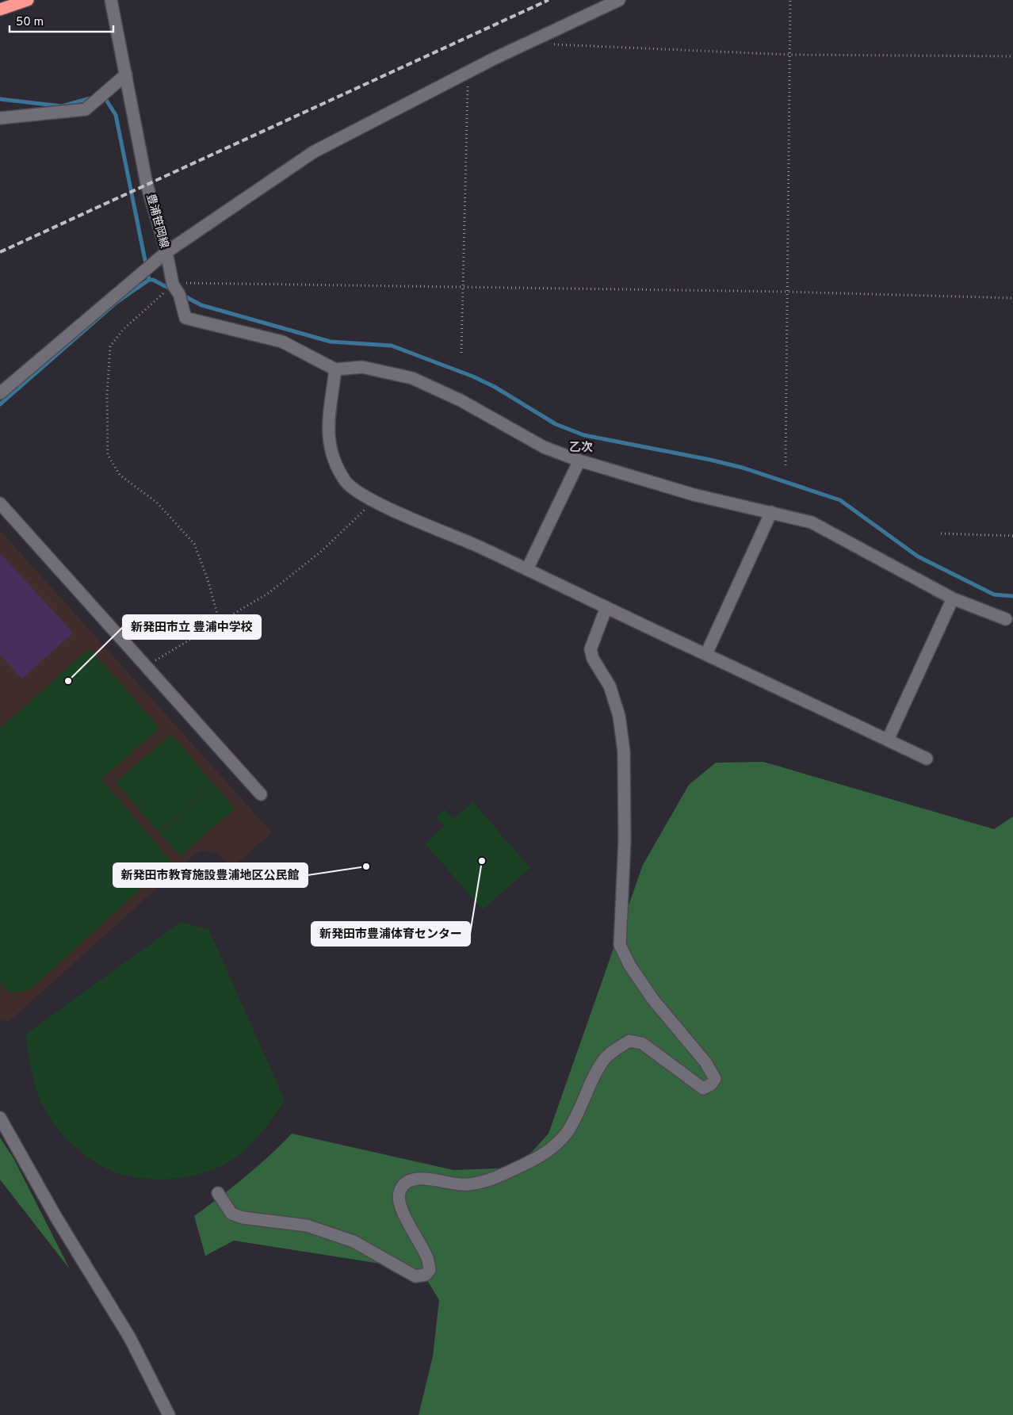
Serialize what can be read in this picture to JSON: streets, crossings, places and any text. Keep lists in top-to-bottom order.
{
  "streets": {
    "street": ["豊浦笹岡線"]
  },
  "districts": ["乙次"],
  "places": ["新発田市立 豊浦中学校", "新発田市豊浦体育センター", "新発田市教育施設豊浦地区公民館"],
  "scale_bar": "50 m"
}
